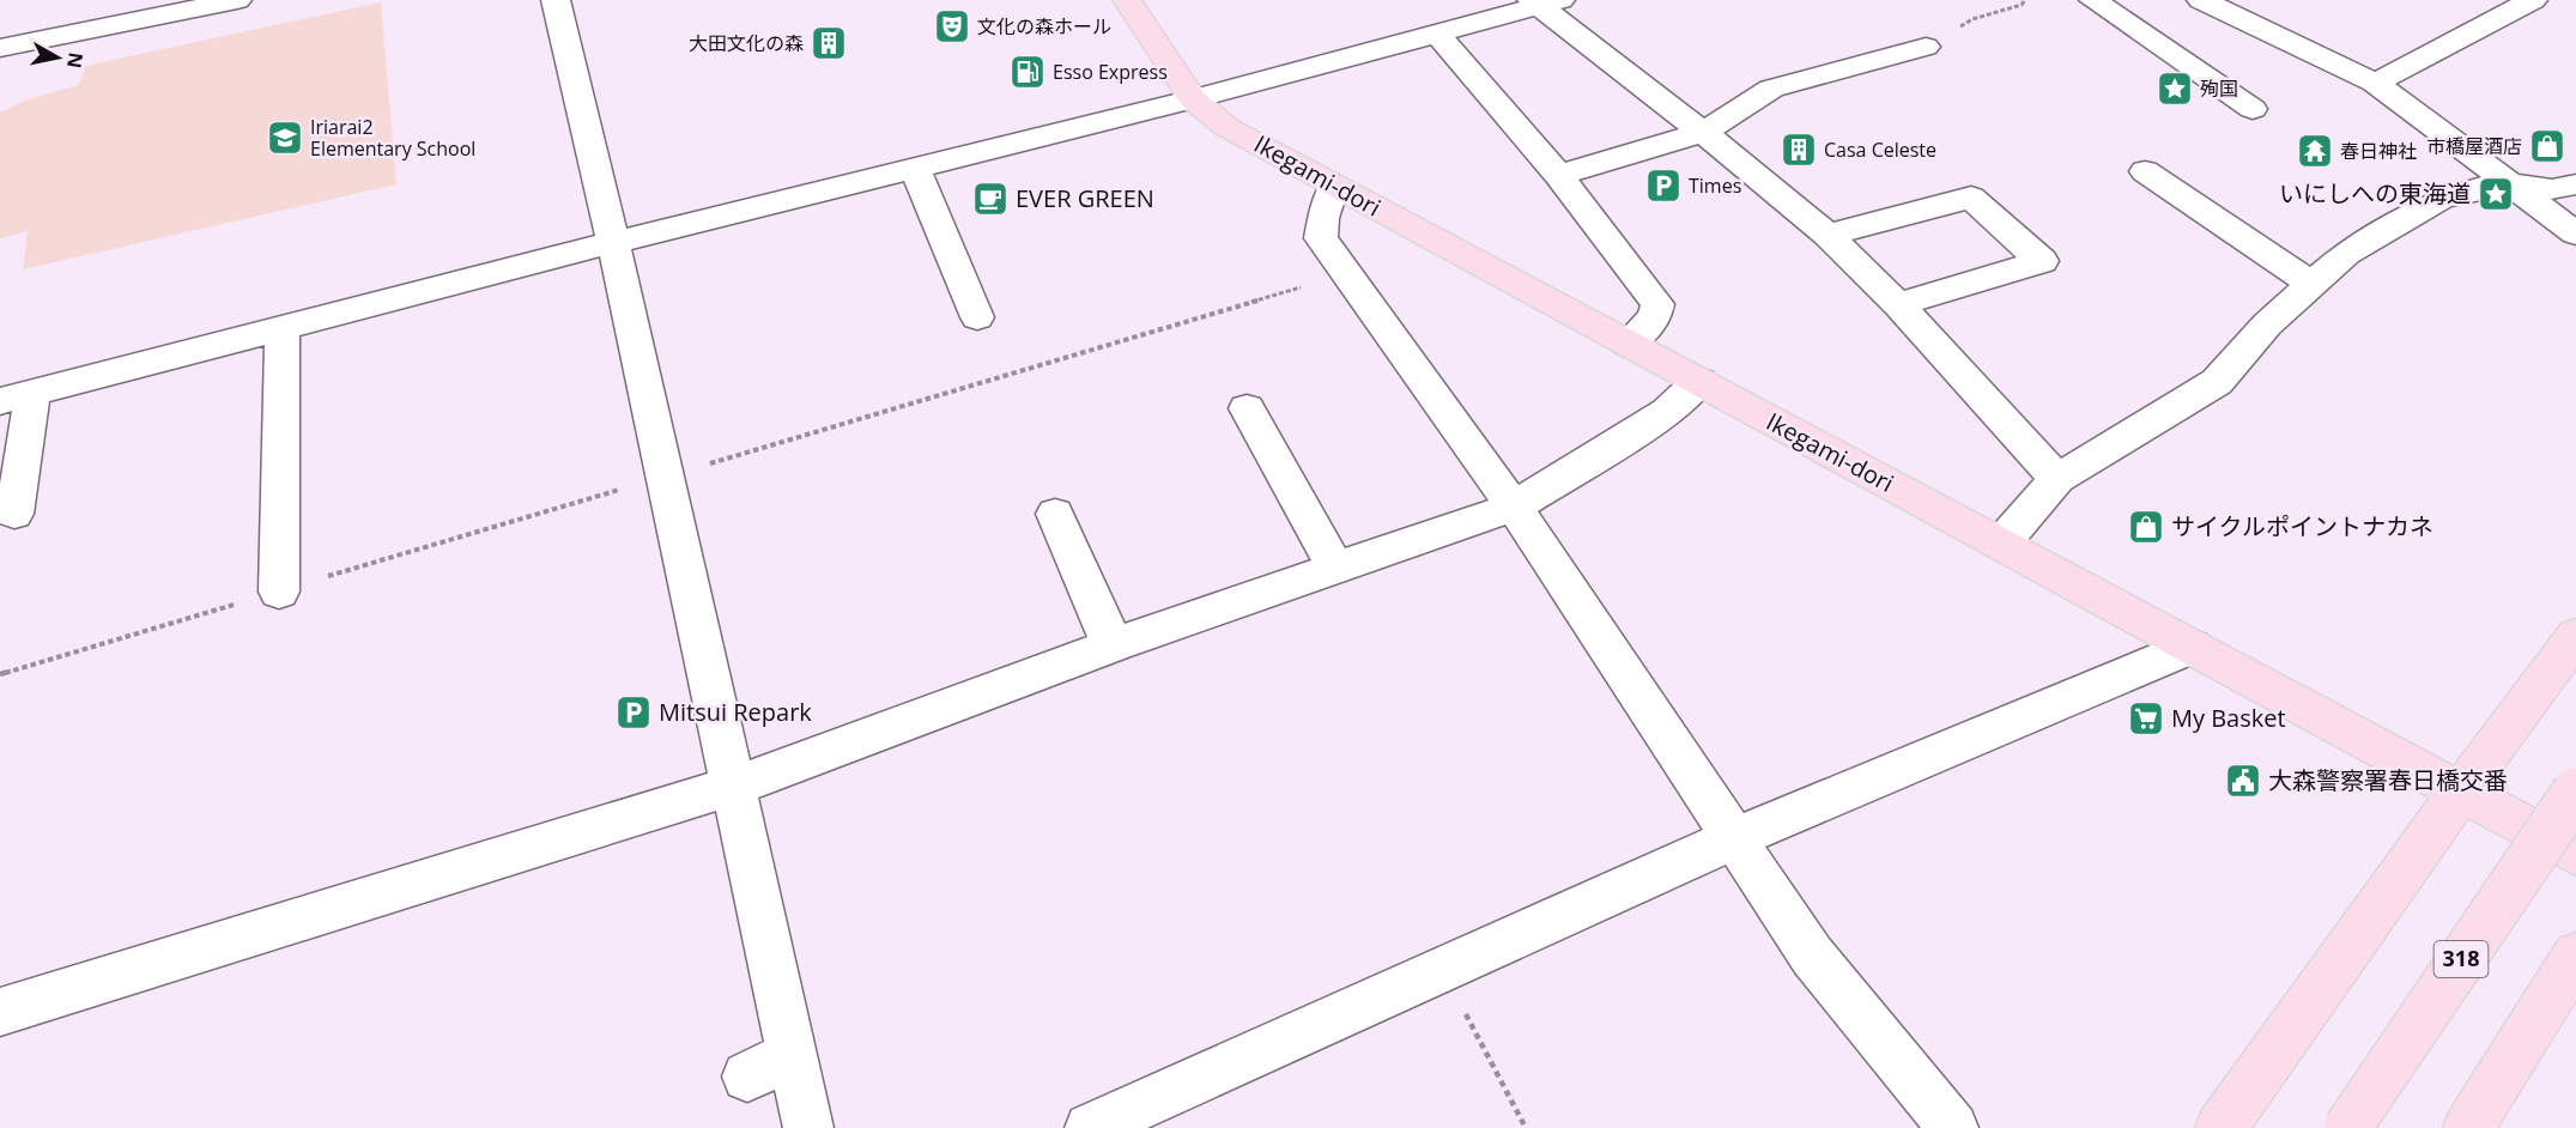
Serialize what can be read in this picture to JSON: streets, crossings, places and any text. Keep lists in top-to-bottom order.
{
  "streets": {
    "main road": ["Ikegami-dori", "318"]
  },
  "places": {
    "theatre": ["文化の森ホール"],
    "building": ["大田文化の森", "Casa Celeste"],
    "fuel station": ["Esso Express"],
    "place": ["殉国", "いにしへの東海道"],
    "school or university": ["Iriarai2 Elementary School"],
    "shop": ["市橋屋酒店", "サイクルポイントナカネ"],
    "temple": ["春日神社"],
    "parking": ["Times", "Mitsui Repark"],
    "cafe": ["EVER GREEN"],
    "supermarket": ["My Basket"],
    "public building": ["大森警察署春日橋交番"]
  },
  "north": "right"
}
